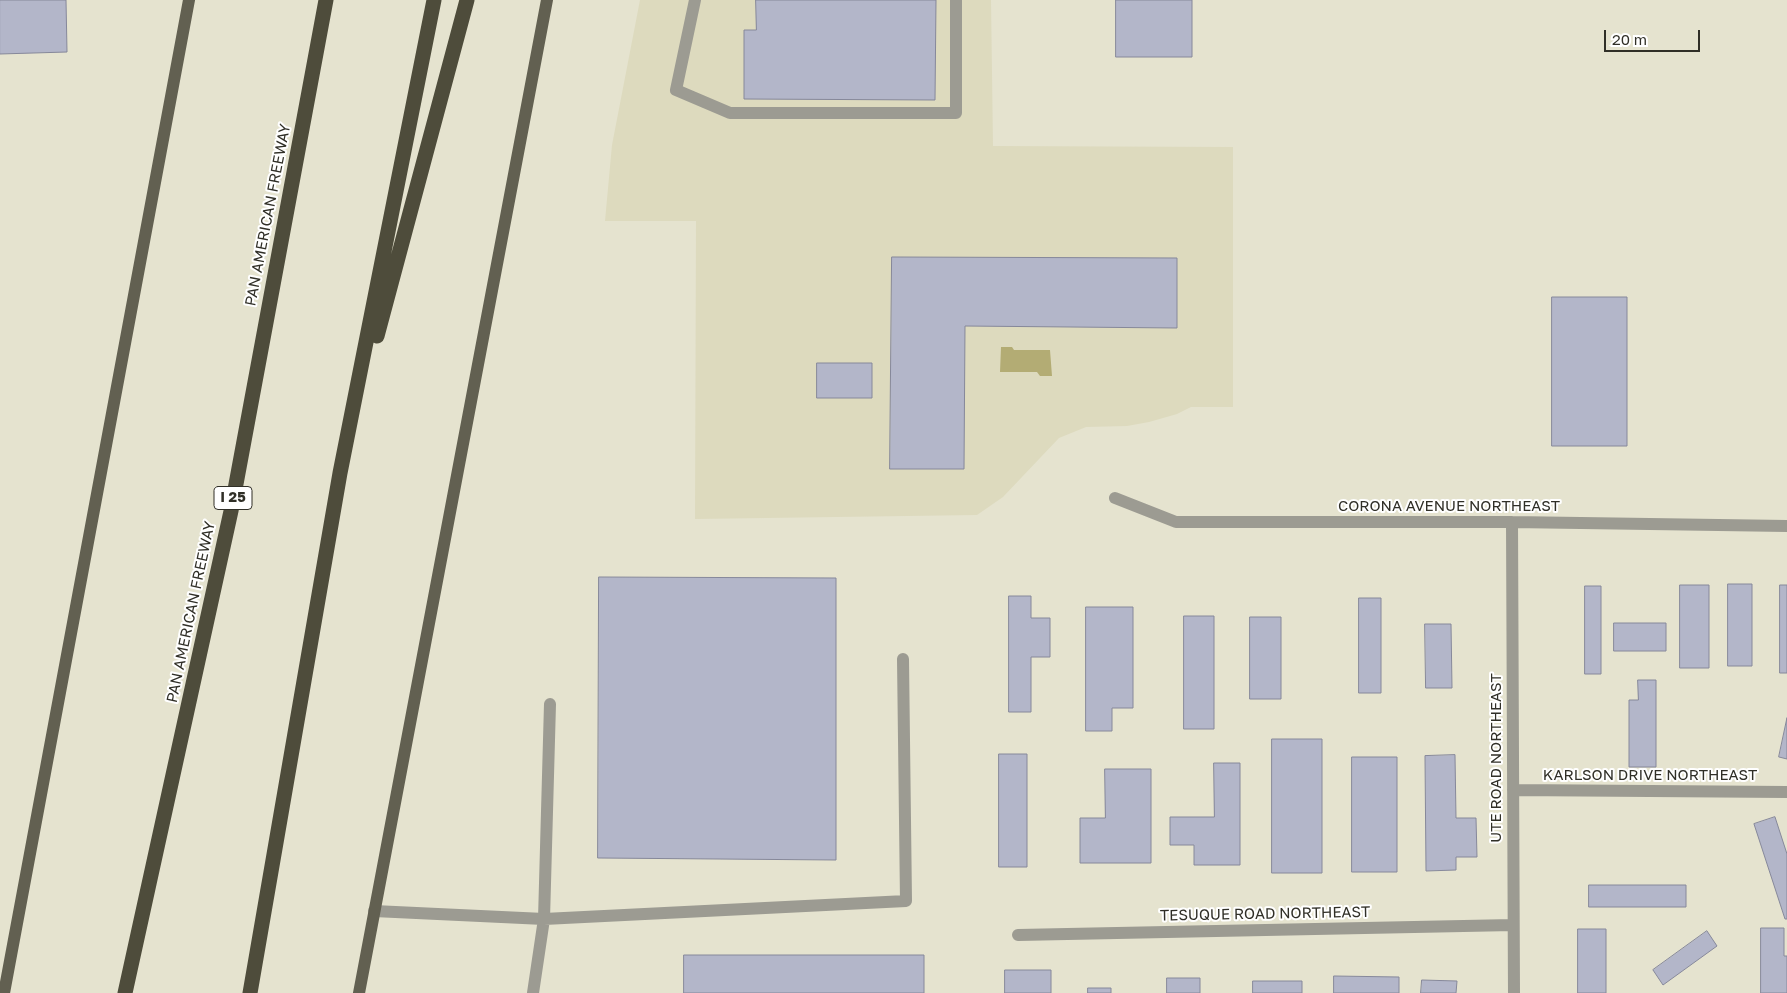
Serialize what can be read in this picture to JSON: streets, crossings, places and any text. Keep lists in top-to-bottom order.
{
  "streets": {
    "highway": ["PAN AMERICAN FREEWAY", "I 25"],
    "street": [
      "CORONA AVENUE NORTHEAST",
      "UTE ROAD NORTHEAST",
      "KARLSON DRIVE NORTHEAST",
      "TESUQUE ROAD NORTHEAST"
    ]
  },
  "crossings": [
    ["CORONA AVENUE NORTHEAST", "UTE ROAD NORTHEAST"],
    ["UTE ROAD NORTHEAST", "KARLSON DRIVE NORTHEAST"],
    ["UTE ROAD NORTHEAST", "TESUQUE ROAD NORTHEAST"]
  ],
  "scale_bar": "20 m"
}
